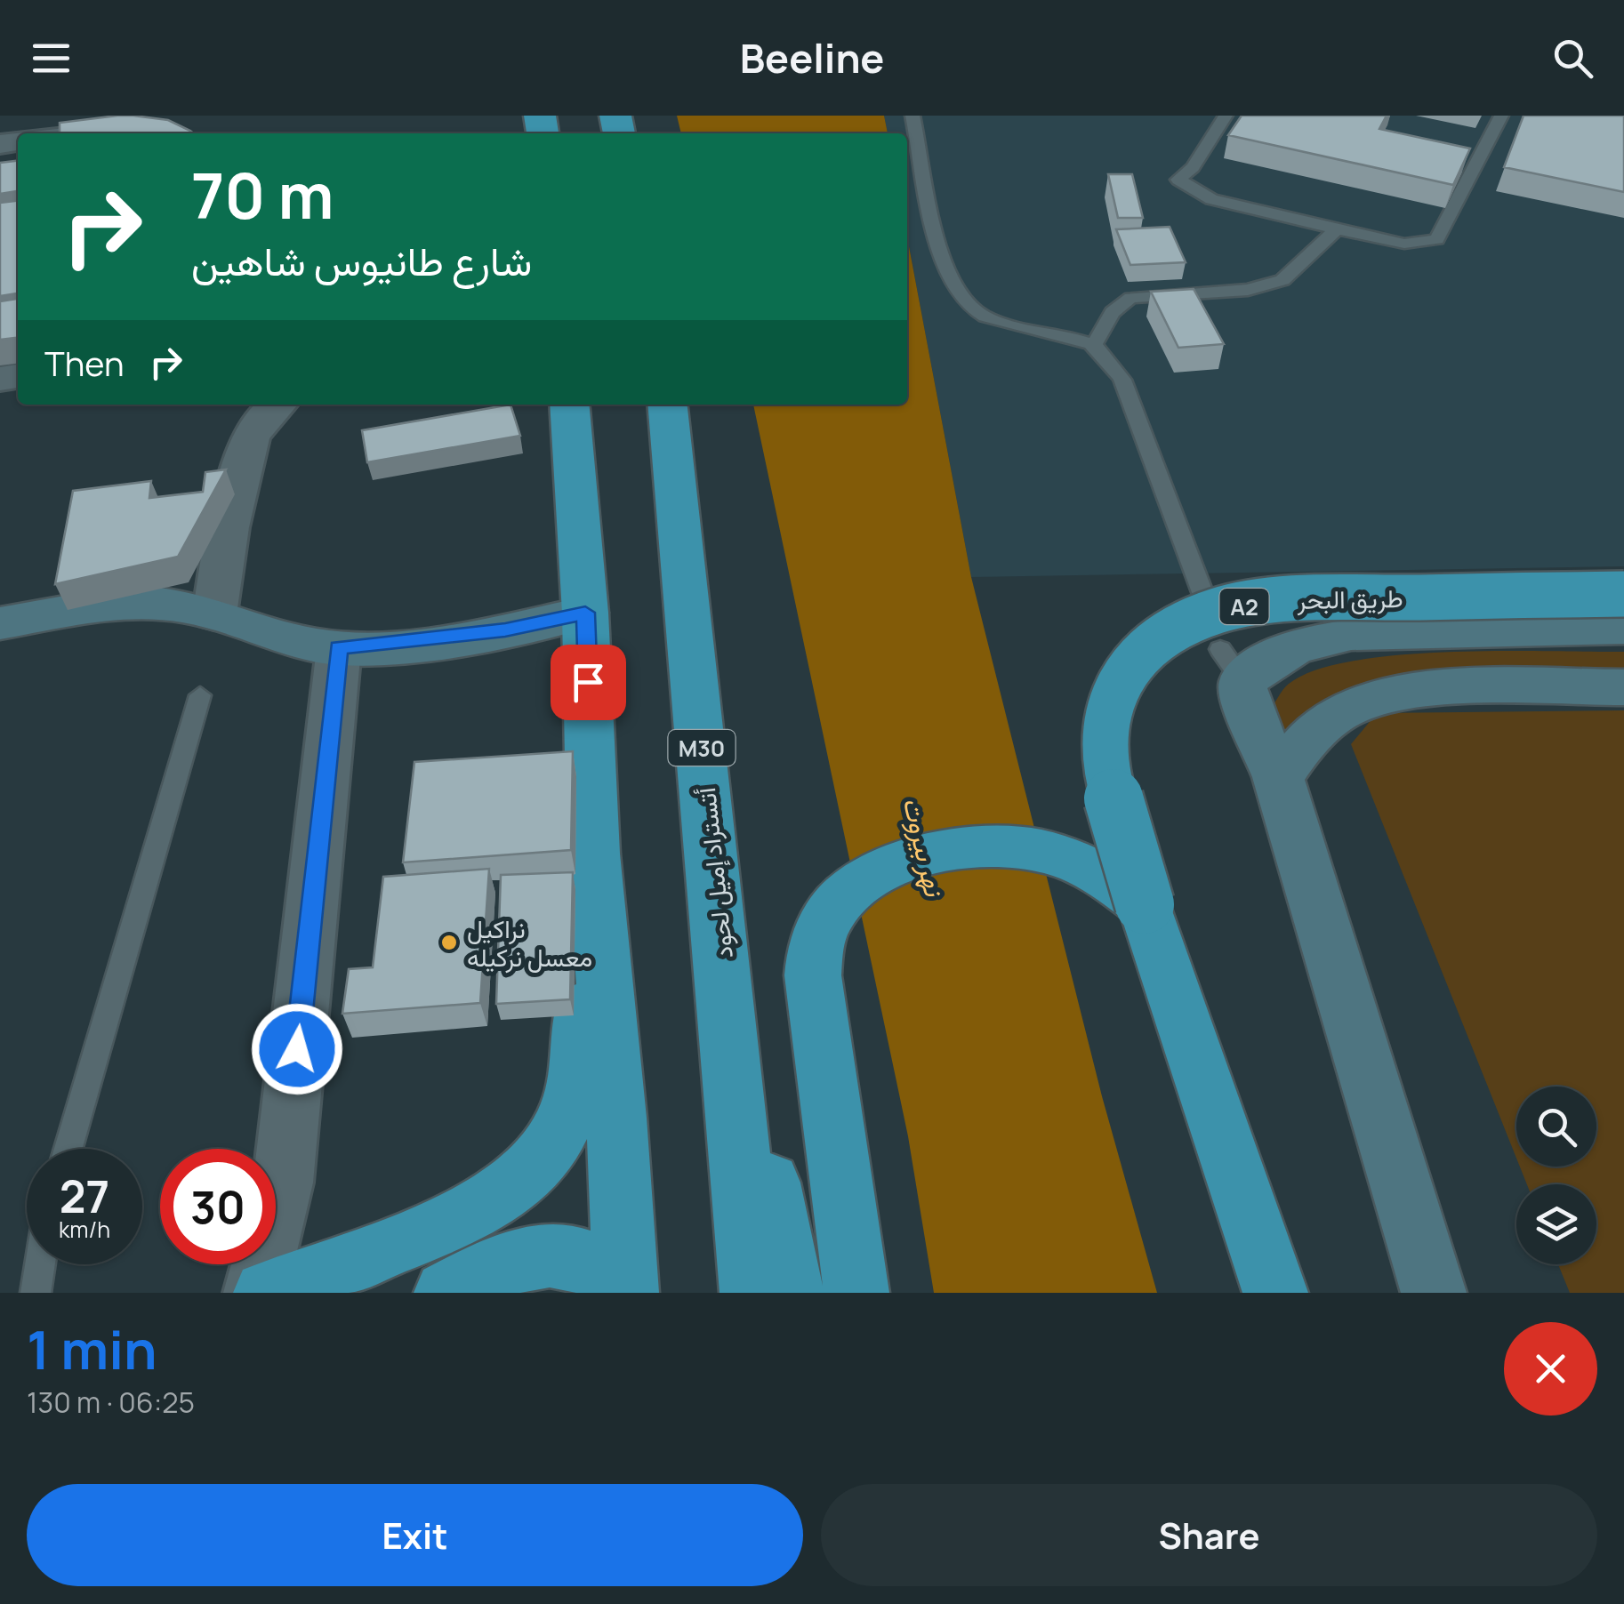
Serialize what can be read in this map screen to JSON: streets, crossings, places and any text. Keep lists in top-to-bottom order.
{
  "streets": {
    "highway": [
      "طريق البحر",
      "A2",
      "M30",
      "أتستراد إميل لحود"
    ]
  },
  "water": ["نهر بيروت"],
  "places": ["نراكيل معسل نركيله"],
  "page": {
    "header": "Beeline",
    "turn": ["70 m", "شارع طانيوس شاهين"],
    "then": "Then",
    "speed": "27 km/h",
    "limit": "30",
    "heading": ["1 min", "130 m · 06:25"],
    "buttons": ["Exit", "Share"]
  }
}
